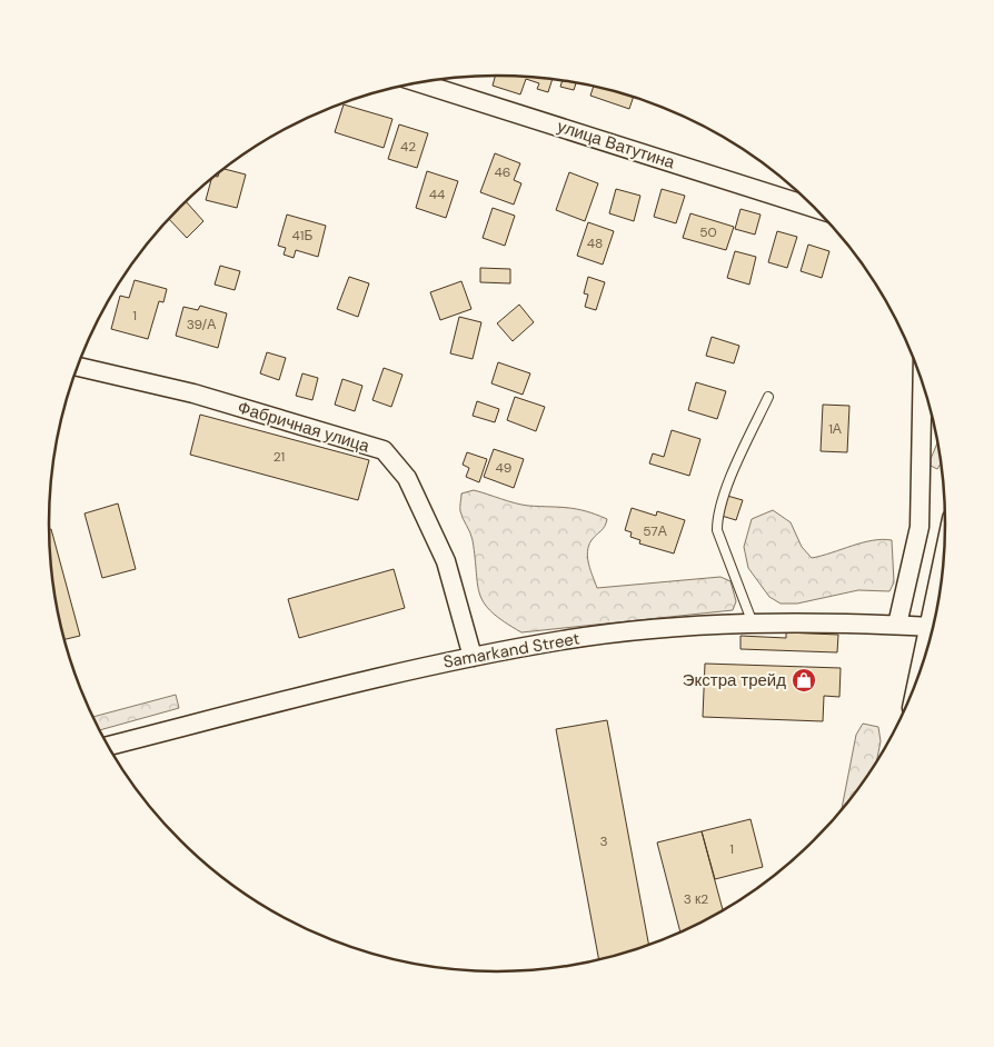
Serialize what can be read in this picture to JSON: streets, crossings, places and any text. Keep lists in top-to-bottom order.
{
  "streets": {
    "street": ["улица Ватутина", "Фабричная улица", "Samarkand Street"]
  },
  "crossings": [
    ["Фабричная улица", "Samarkand Street"]
  ],
  "places": {
    "shop": ["Экстра трейд"]
  },
  "house_numbers": [
    "42",
    "46",
    "44",
    "50",
    "41Б",
    "48",
    "1",
    "39/А",
    "1А",
    "21",
    "49",
    "57А",
    "3",
    "1",
    "3 к2"
  ]
}
